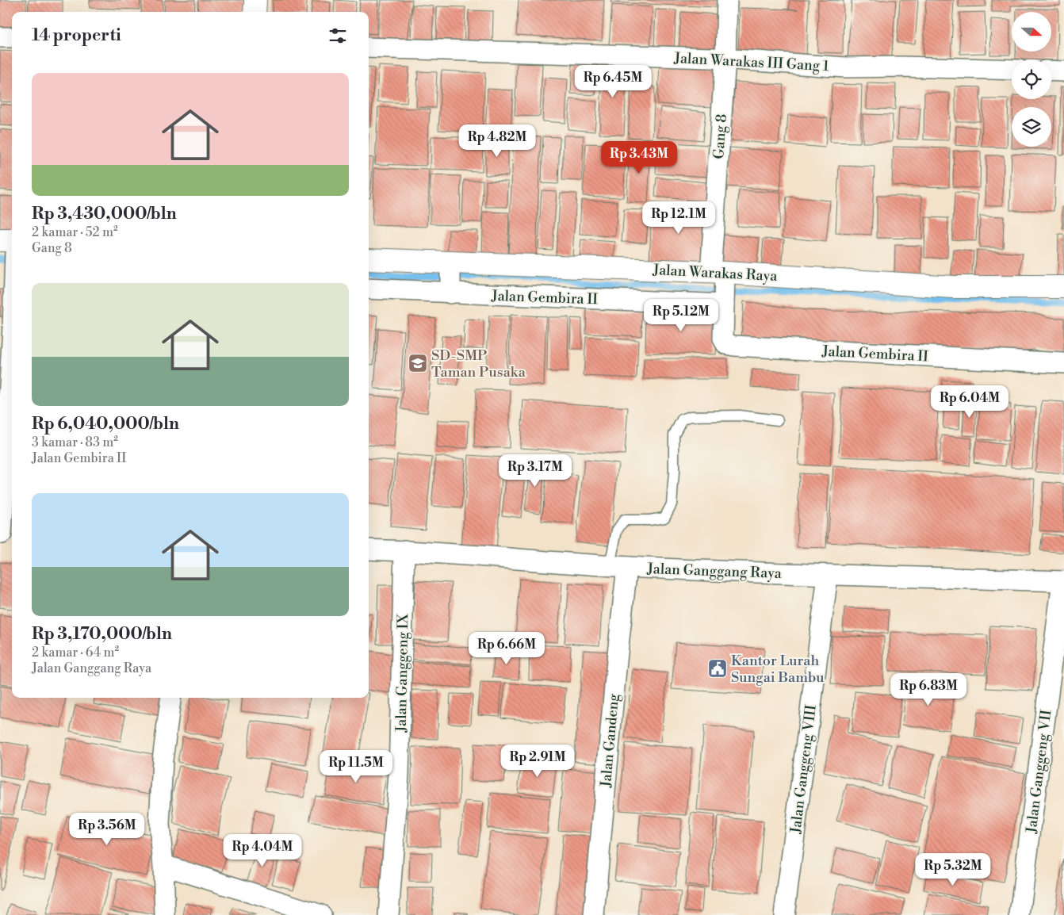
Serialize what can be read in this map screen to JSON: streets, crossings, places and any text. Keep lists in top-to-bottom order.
{
  "streets": {
    "street": [
      "Jalan Warakas III Gang 1",
      "Gang 8",
      "Jalan Warakas Raya",
      "Jalan Gembira II",
      "Jalan Ganggang Raya",
      "Jalan Ganggeng IX",
      "Jalan Gandeng",
      "Jalan Ganggeng VIII",
      "Jalan Ganggeng VII"
    ]
  },
  "crossings": [
    ["Jalan Warakas III Gang 1", "Gang 8"],
    ["Gang 8", "Jalan Warakas Raya"],
    ["Gang 8", "Jalan Gembira II"],
    ["Jalan Warakas Raya", "Jalan Gembira II"],
    ["Jalan Ganggang Raya", "Jalan Ganggeng IX"],
    ["Jalan Ganggang Raya", "Jalan Gandeng"],
    ["Jalan Ganggang Raya", "Jalan Ganggeng VIII"],
    ["Jalan Ganggang Raya", "Jalan Ganggeng VII"]
  ],
  "places": {
    "school or university": ["SD-SMP Taman Pusaka"],
    "public building": ["Kantor Lurah Sungai Bambu"]
  },
  "north": "right",
  "page": {
    "heading": "14 properti",
    "list": [
      {
        "name": "Rp 3,430,000/bln",
        "note": "2 kamar · 52 m² · Gang 8"
      },
      {
        "name": "Rp 6,040,000/bln",
        "note": "3 kamar · 83 m² · Jalan Gembira II"
      },
      {
        "name": "Rp 3,170,000/bln",
        "note": "2 kamar · 64 m² · Jalan Ganggang Raya"
      }
    ],
    "price": [
      "Rp 6.45M",
      "Rp 4.82M",
      "Rp 3.43M",
      "Rp 12.1M",
      "Rp 5.12M",
      "Rp 6.04M",
      "Rp 3.17M",
      "Rp 6.66M",
      "Rp 6.83M",
      "Rp 2.91M",
      "Rp 11.5M",
      "Rp 3.56M",
      "Rp 4.04M",
      "Rp 5.32M"
    ]
  }
}
